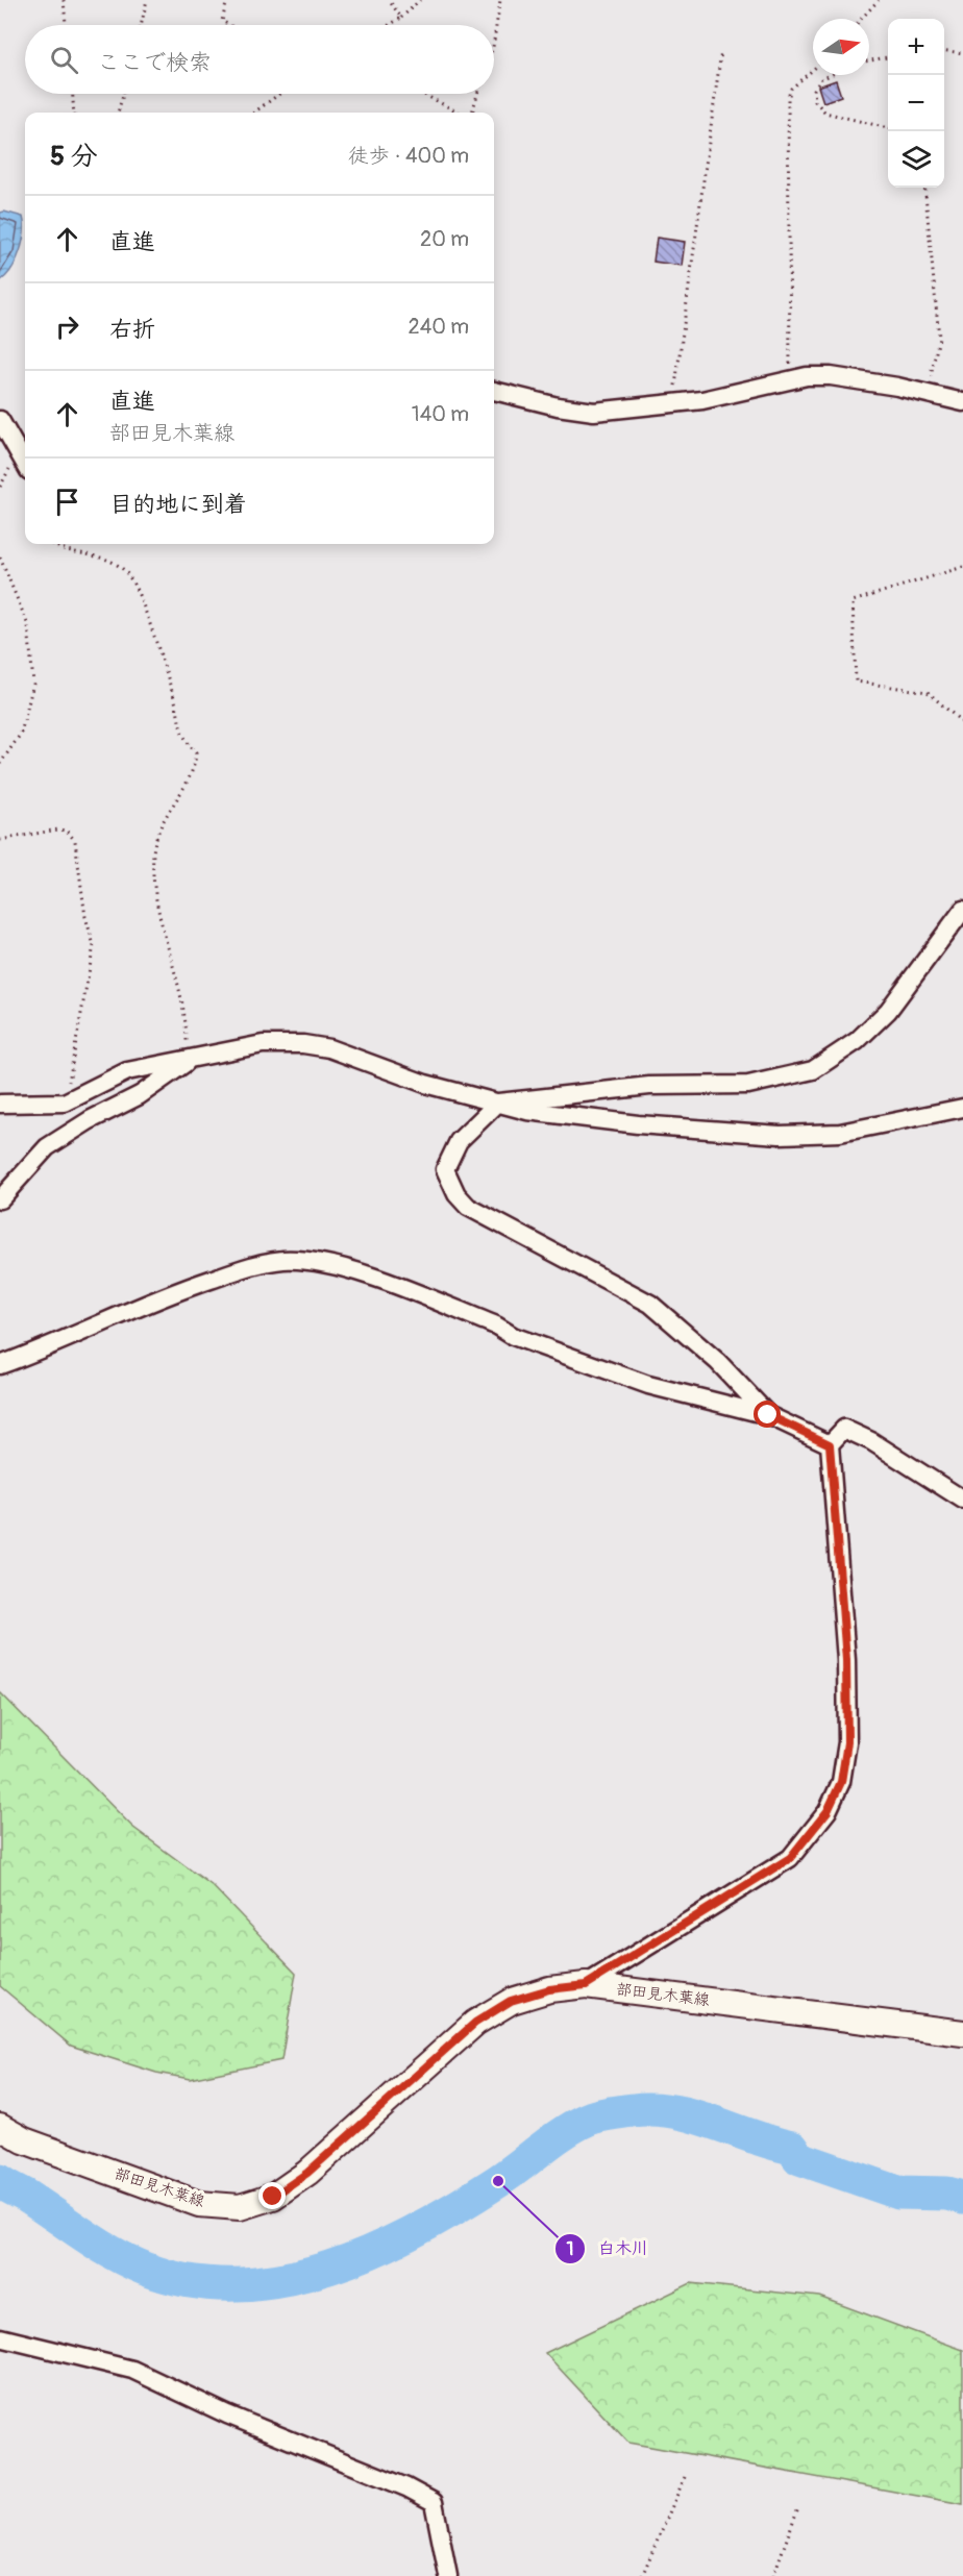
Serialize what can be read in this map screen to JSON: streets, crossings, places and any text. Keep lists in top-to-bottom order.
{
  "streets": {
    "main road": ["部田見木葉線"]
  },
  "places": ["白木川"],
  "north": "right",
  "page": {
    "map_buttons": ["+", "−"],
    "search": "ここで検索",
    "heading": ["5 分", "徒歩 · 400 m"],
    "list": [
      ["直進", "20 m"],
      ["右折", "240 m"],
      ["直進", "部田見木葉線", "140 m"],
      "目的地に到着"
    ]
  }
}
